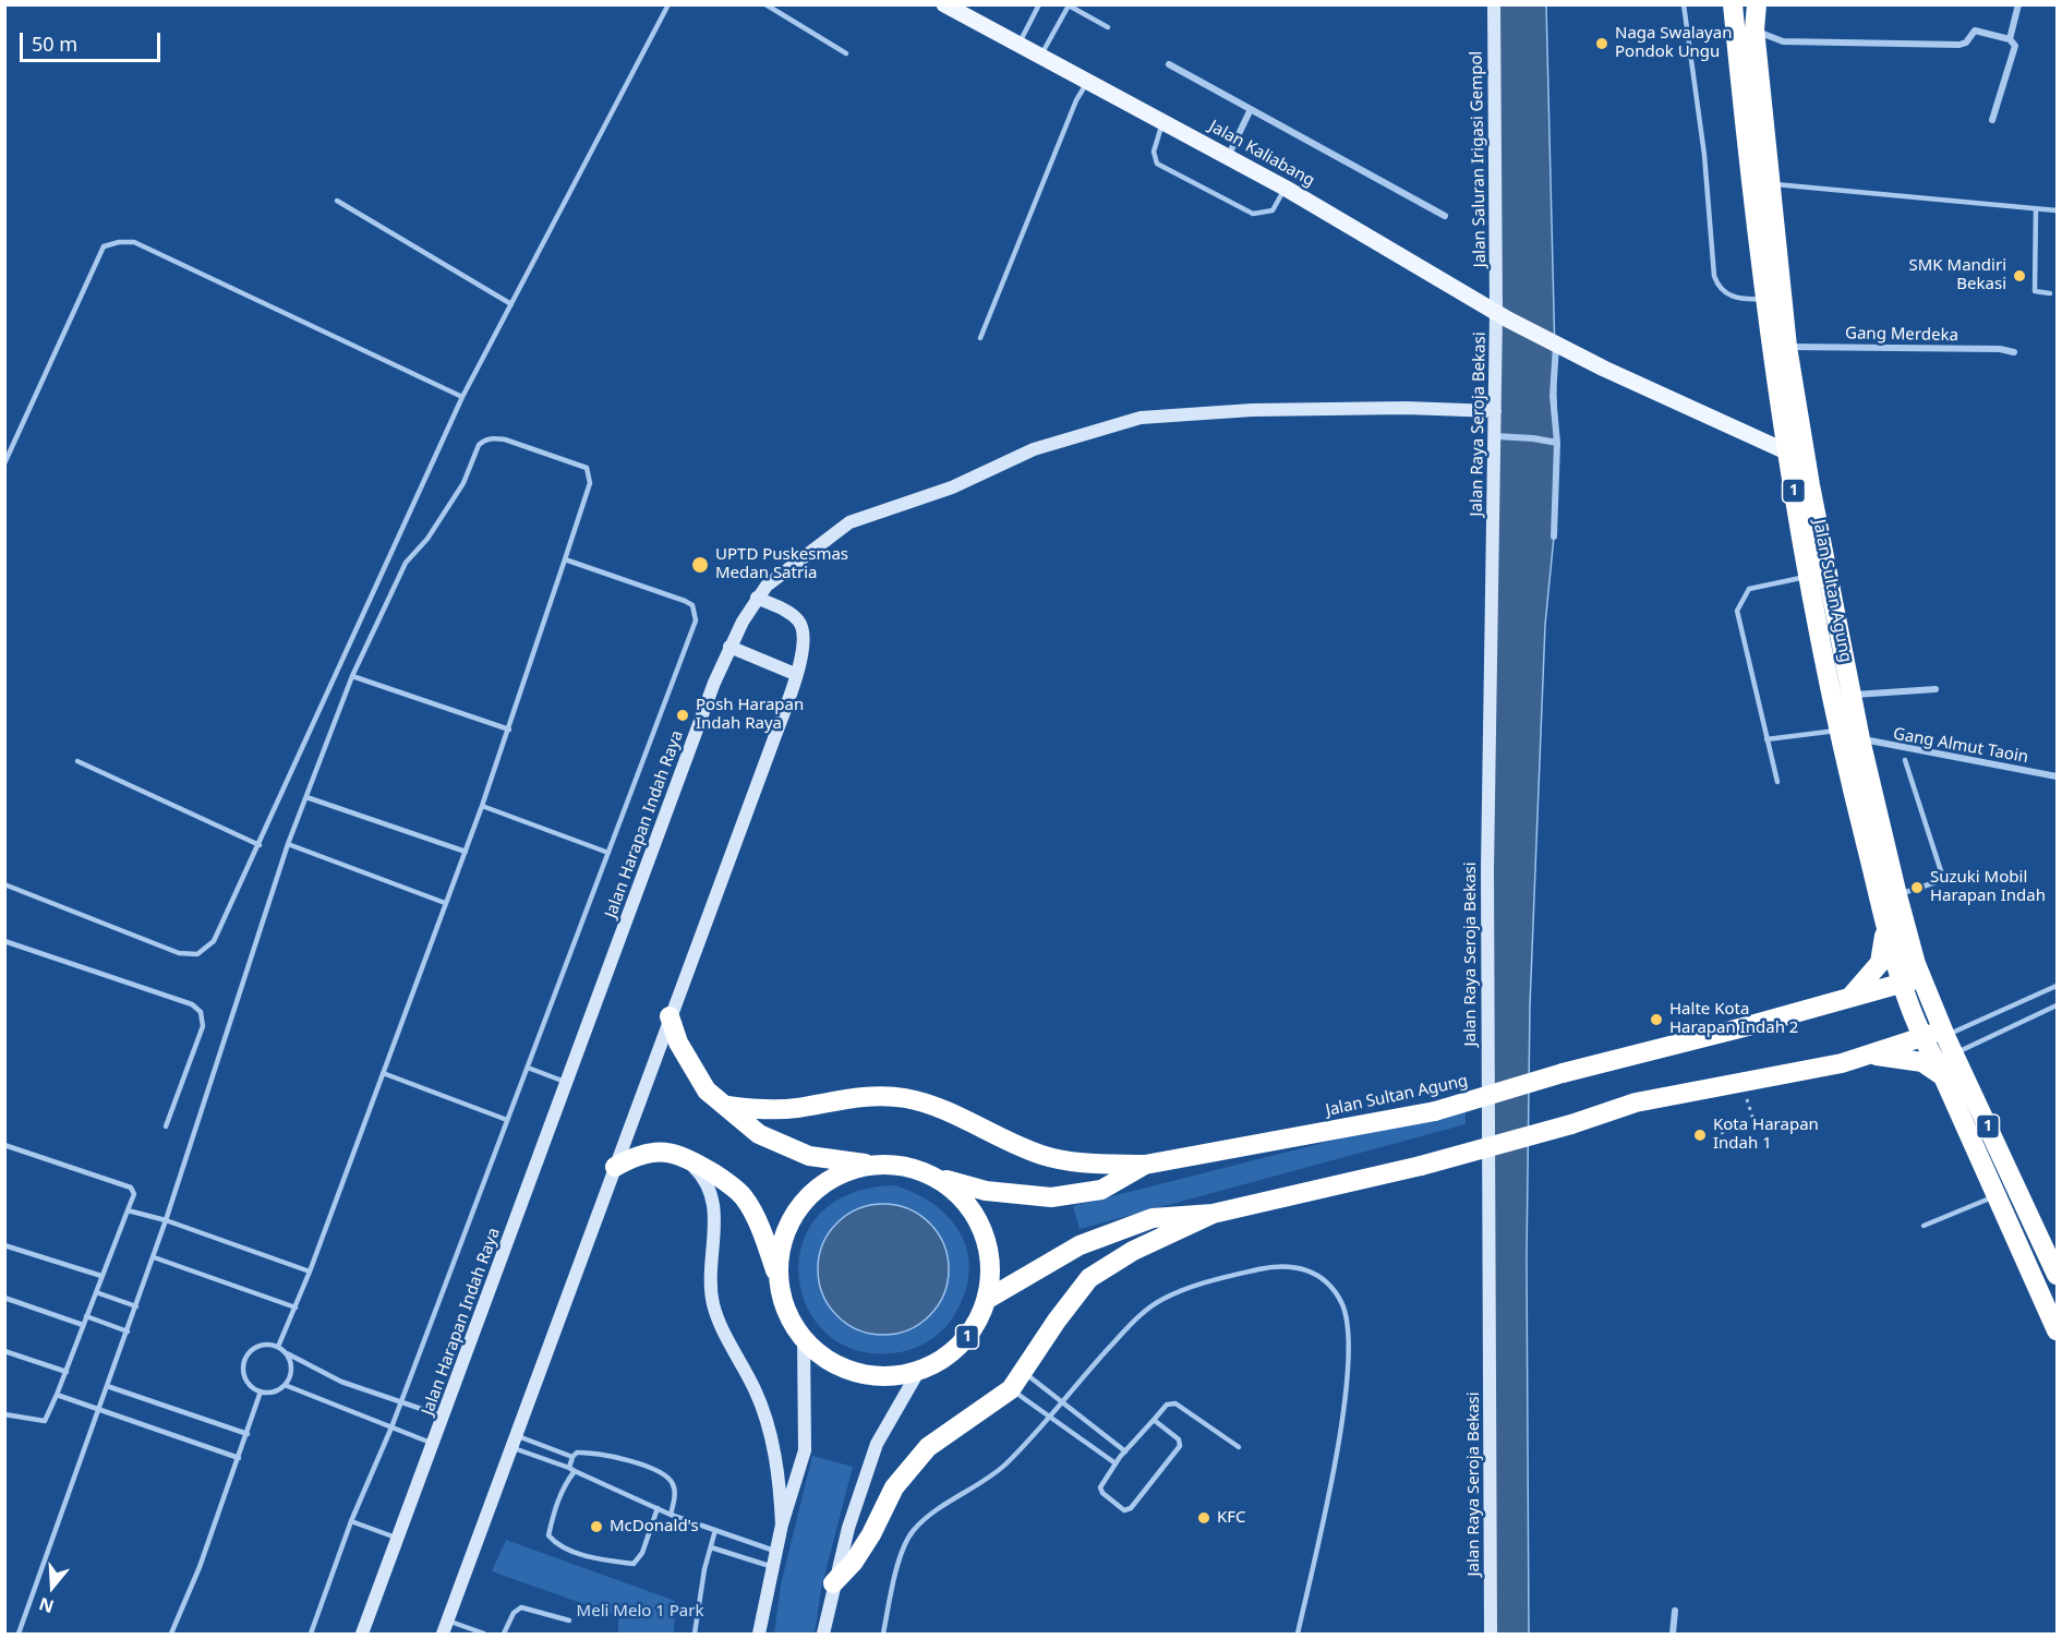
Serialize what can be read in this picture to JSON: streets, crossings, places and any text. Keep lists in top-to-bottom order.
{
  "streets": {
    "highway": ["1", "Jalan Sultan Agung"],
    "main road": ["Jalan Kaliabang"],
    "street": [
      "Jalan Saluran Irigasi Gempol",
      "Gang Merdeka",
      "Jalan Raya Seroja Bekasi",
      "Gang Almut Taoin",
      "Jalan Harapan Indah Raya"
    ]
  },
  "crossings": [
    ["Jalan Kaliabang", "Jalan Saluran Irigasi Gempol"],
    ["Jalan Kaliabang", "Jalan Raya Seroja Bekasi"],
    ["Jalan Kaliabang", "Jalan Sultan Agung"],
    ["Jalan Saluran Irigasi Gempol", "Jalan Raya Seroja Bekasi"],
    ["Gang Merdeka", "Jalan Sultan Agung"],
    ["Jalan Raya Seroja Bekasi", "Jalan Harapan Indah Raya"],
    ["1", "Jalan Sultan Agung"],
    ["Jalan Sultan Agung", "Gang Almut Taoin"]
  ],
  "parks": ["Meli Melo 1 Park"],
  "places": [
    "Naga Swalayan Pondok Ungu",
    "SMK Mandiri Bekasi",
    "UPTD Puskesmas Medan Satria",
    "Posh Harapan Indah Raya",
    "Suzuki Mobil Harapan Indah",
    "Halte Kota Harapan Indah 2",
    "Kota Harapan Indah 1",
    "KFC",
    "McDonald's"
  ],
  "scale_bar": "50 m",
  "north": "bottom"
}
